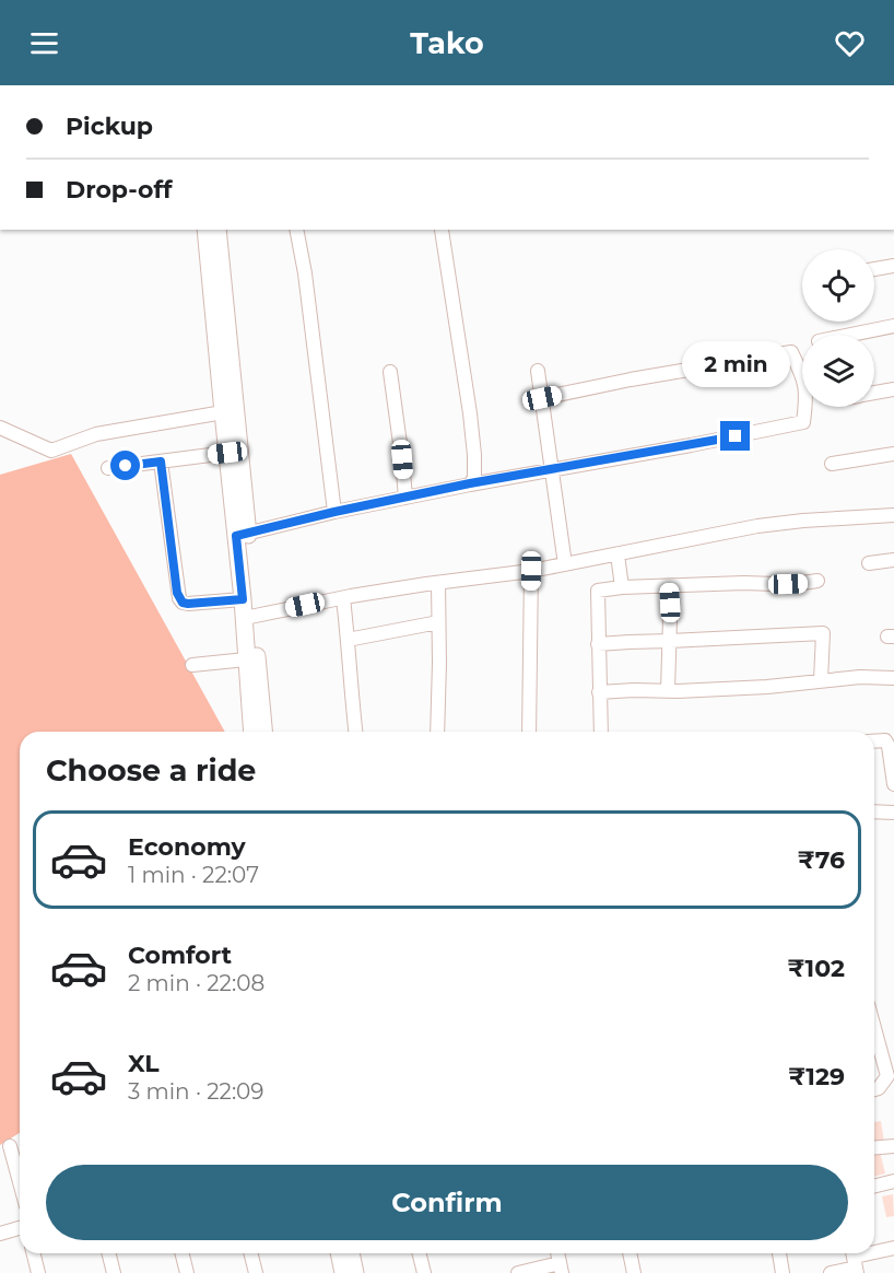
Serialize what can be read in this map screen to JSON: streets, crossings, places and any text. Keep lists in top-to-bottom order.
{
  "page": {
    "header": "Tako",
    "banner": ["Pickup", "Drop-off"],
    "bubble": "2 min",
    "heading": "Choose a ride",
    "list": [
      {
        "name": "Economy",
        "note": "1 min · 22:07",
        "value": "₹76"
      },
      {
        "name": "Comfort",
        "note": "2 min · 22:08",
        "value": "₹102"
      },
      {
        "name": "XL",
        "note": "3 min · 22:09",
        "value": "₹129"
      }
    ],
    "buttons": "Confirm"
  }
}
